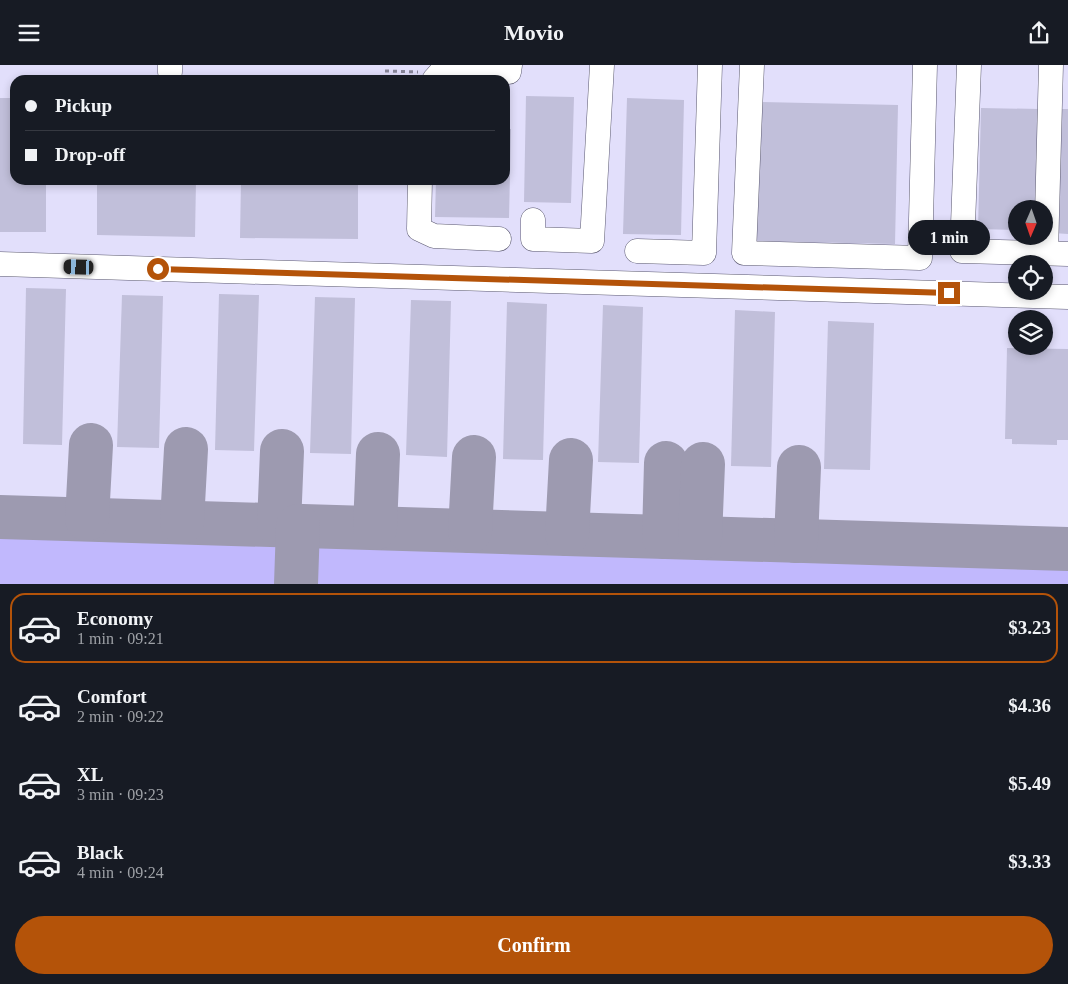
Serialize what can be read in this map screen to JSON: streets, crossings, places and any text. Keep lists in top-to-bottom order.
{
  "north": "bottom",
  "page": {
    "header": "Movio",
    "banner": ["Pickup", "Drop-off"],
    "bubble": "1 min",
    "list": [
      {
        "name": "Economy",
        "note": "1 min · 09:21",
        "value": "$3.23"
      },
      {
        "name": "Comfort",
        "note": "2 min · 09:22",
        "value": "$4.36"
      },
      {
        "name": "XL",
        "note": "3 min · 09:23",
        "value": "$5.49"
      },
      {
        "name": "Black",
        "note": "4 min · 09:24",
        "value": "$3.33"
      }
    ],
    "buttons": "Confirm"
  }
}
